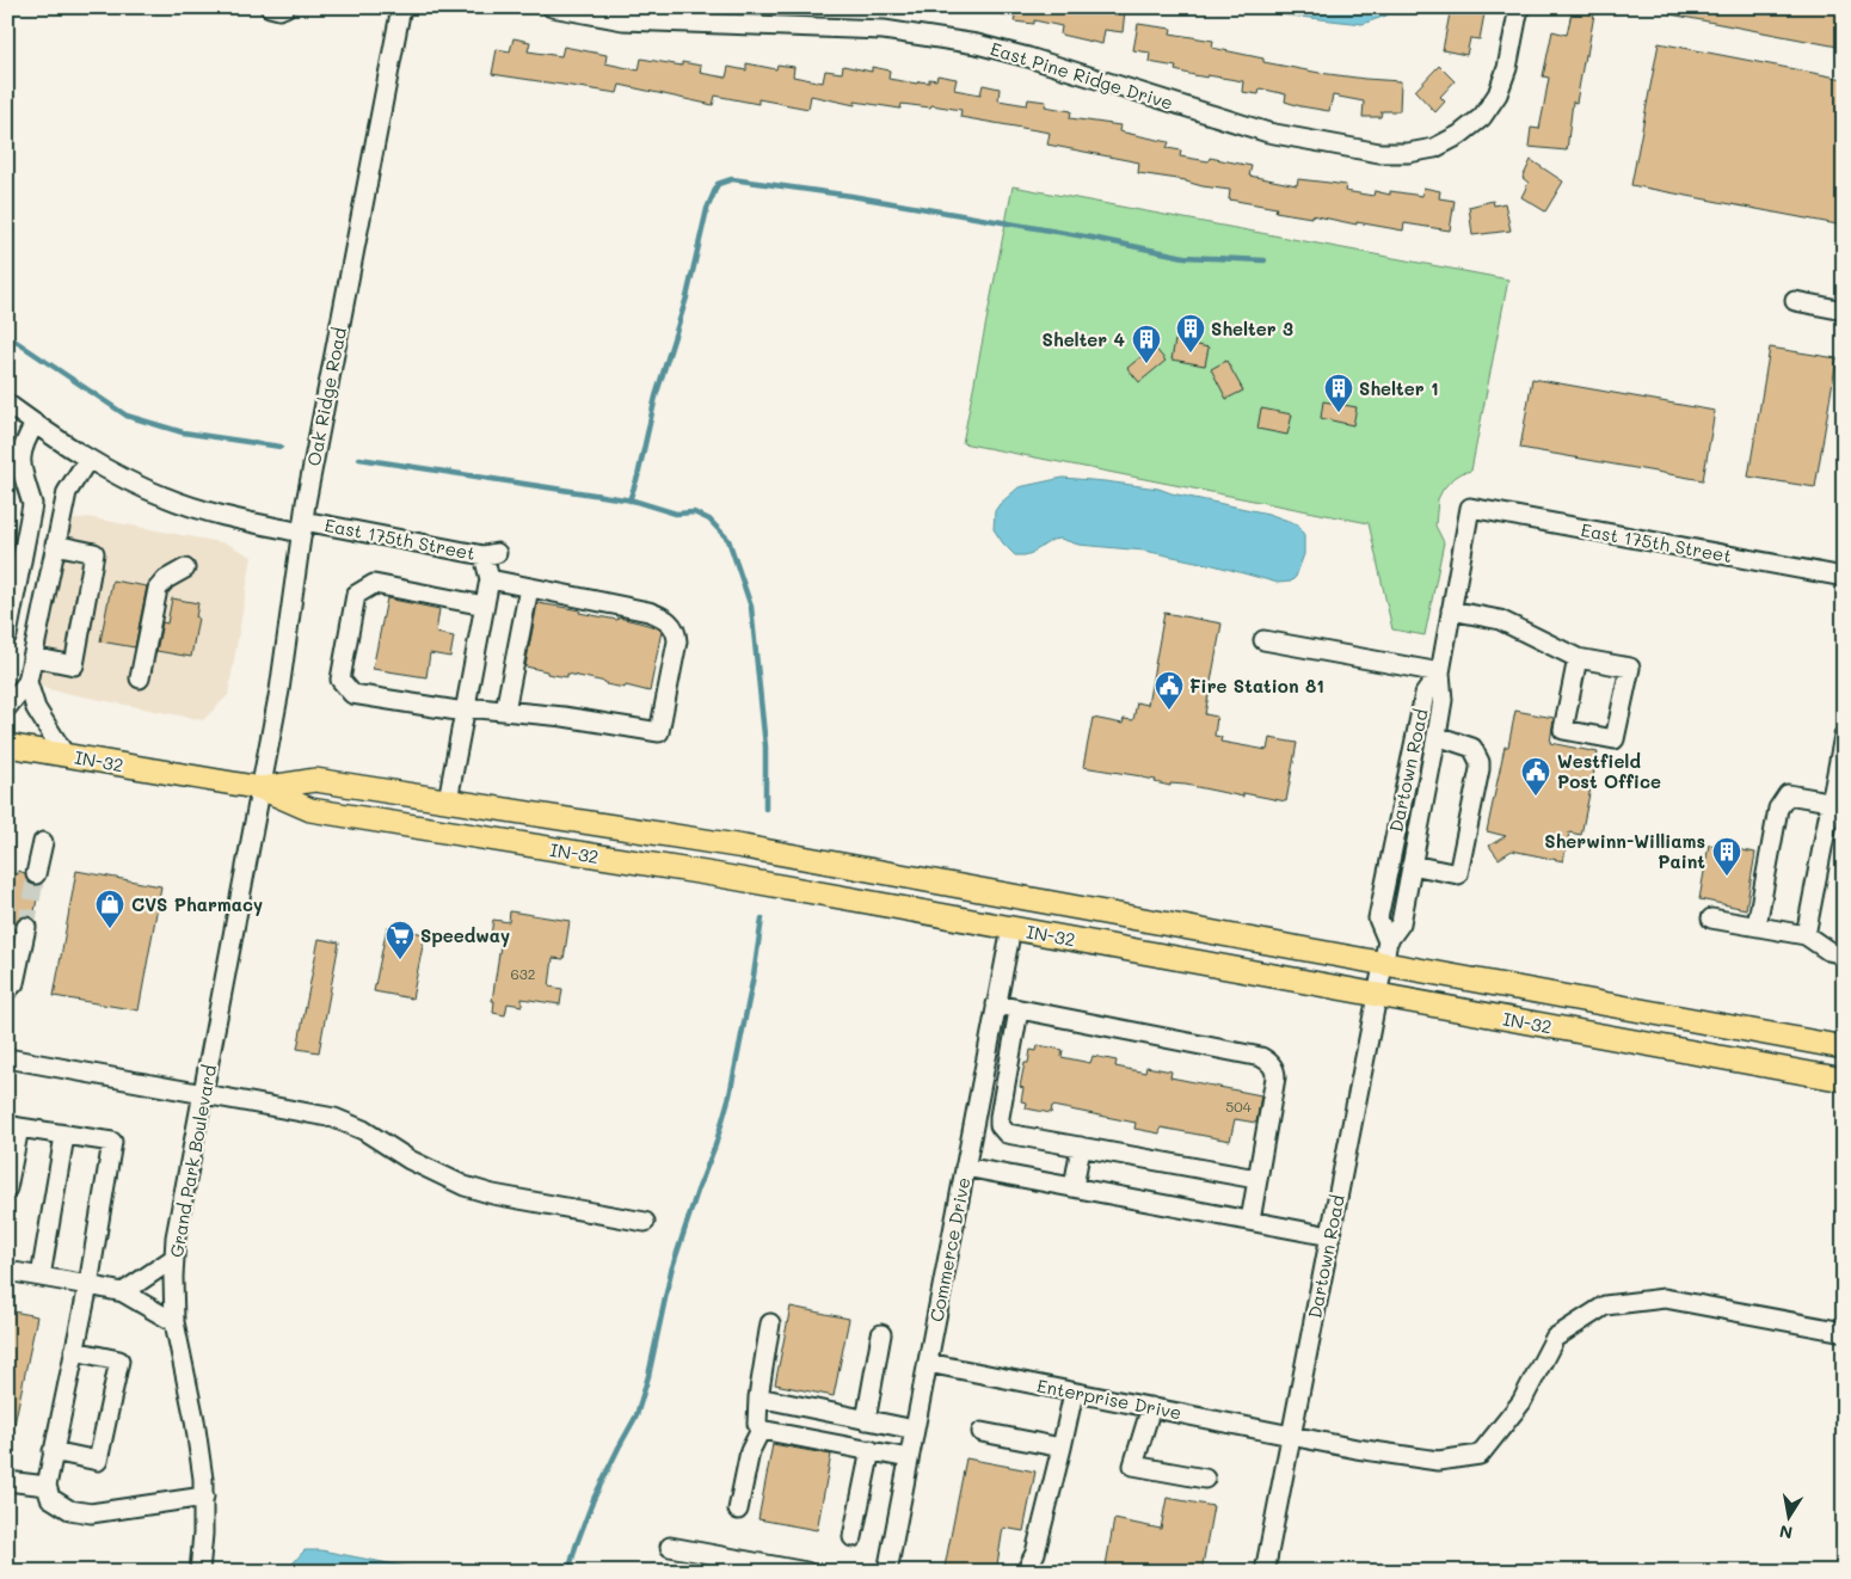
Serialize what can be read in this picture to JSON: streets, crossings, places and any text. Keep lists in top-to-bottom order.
{
  "streets": {
    "main road": ["IN-32"],
    "street": [
      "East Pine Ridge Drive",
      "Oak Ridge Road",
      "East 175th Street",
      "Dartown Road",
      "Grand Park Boulevard",
      "Commerce Drive",
      "Enterprise Drive"
    ]
  },
  "crossings": [
    ["Oak Ridge Road", "East 175th Street"],
    ["Oak Ridge Road", "IN-32"],
    ["Oak Ridge Road", "Grand Park Boulevard"],
    ["East 175th Street", "Dartown Road"],
    ["IN-32", "Dartown Road"],
    ["IN-32", "Grand Park Boulevard"],
    ["IN-32", "Commerce Drive"],
    ["Dartown Road", "Enterprise Drive"],
    ["Commerce Drive", "Enterprise Drive"]
  ],
  "places": {
    "building": [
      "Shelter 3",
      "Shelter 4",
      "Shelter 1",
      "Sherwinn-Williams Paint"
    ],
    "public building": ["Fire Station 81", "Westfield Post Office"],
    "shop": ["CVS Pharmacy"],
    "supermarket": ["Speedway"]
  },
  "house_numbers": ["632", "504"],
  "north": "bottom"
}
